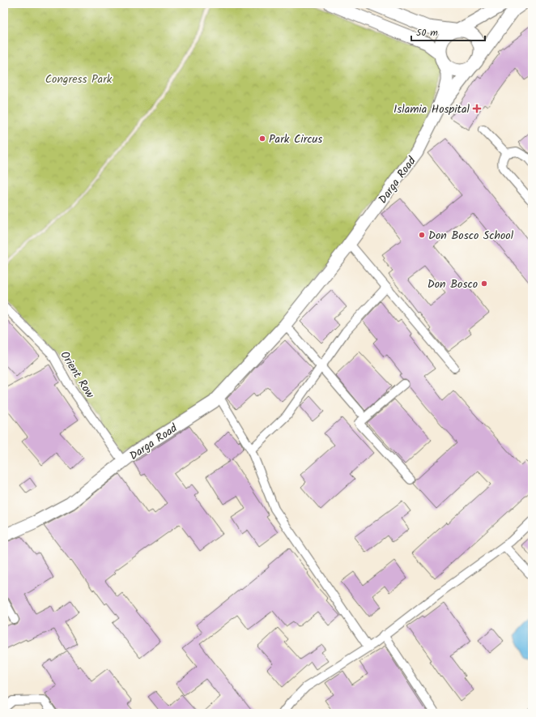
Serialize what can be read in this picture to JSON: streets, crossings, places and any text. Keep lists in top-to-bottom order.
{
  "streets": {
    "main road": ["Darga Road"],
    "street": ["Orient Row"]
  },
  "crossings": [
    ["Darga Road", "Orient Row"]
  ],
  "parks": ["Congress Park"],
  "places": {
    "health": ["Islamia Hospital"],
    "other": ["Park Circus", "Don Bosco School", "Don Bosco"]
  },
  "scale_bar": "50 m"
}
